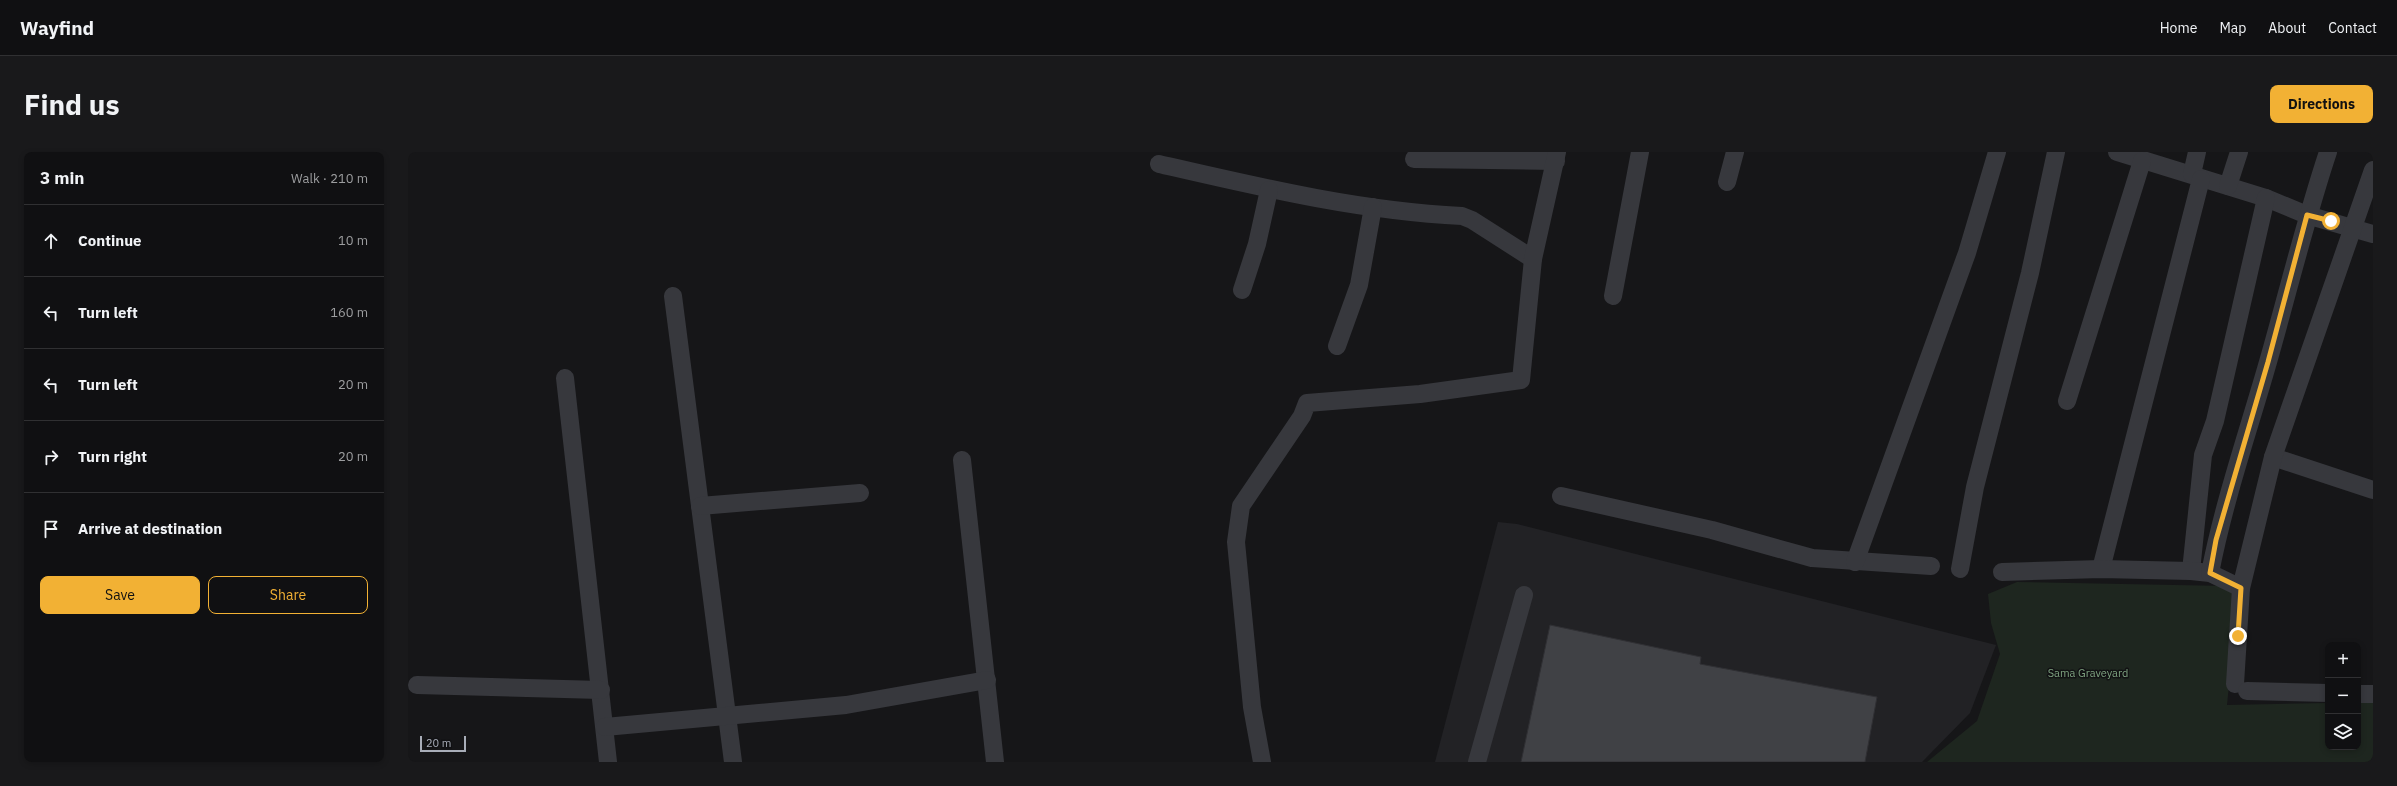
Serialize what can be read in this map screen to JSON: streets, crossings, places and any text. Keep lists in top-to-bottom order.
{
  "parks": ["Sama Graveyard"],
  "scale_bar": "20 m",
  "page": {
    "header": "Wayfind",
    "nav": [
      "Home",
      "Map",
      "About",
      "Contact"
    ],
    "buttons": [
      "Directions",
      ["Save", "Share"]
    ],
    "title": "Find us",
    "heading": ["3 min", "Walk · 210 m"],
    "list": [
      ["Continue", "10 m"],
      ["Turn left", "160 m"],
      ["Turn left", "20 m"],
      ["Turn right", "20 m"],
      "Arrive at destination"
    ],
    "map_buttons": ["+", "−"],
    "scale": "20 m"
  }
}
